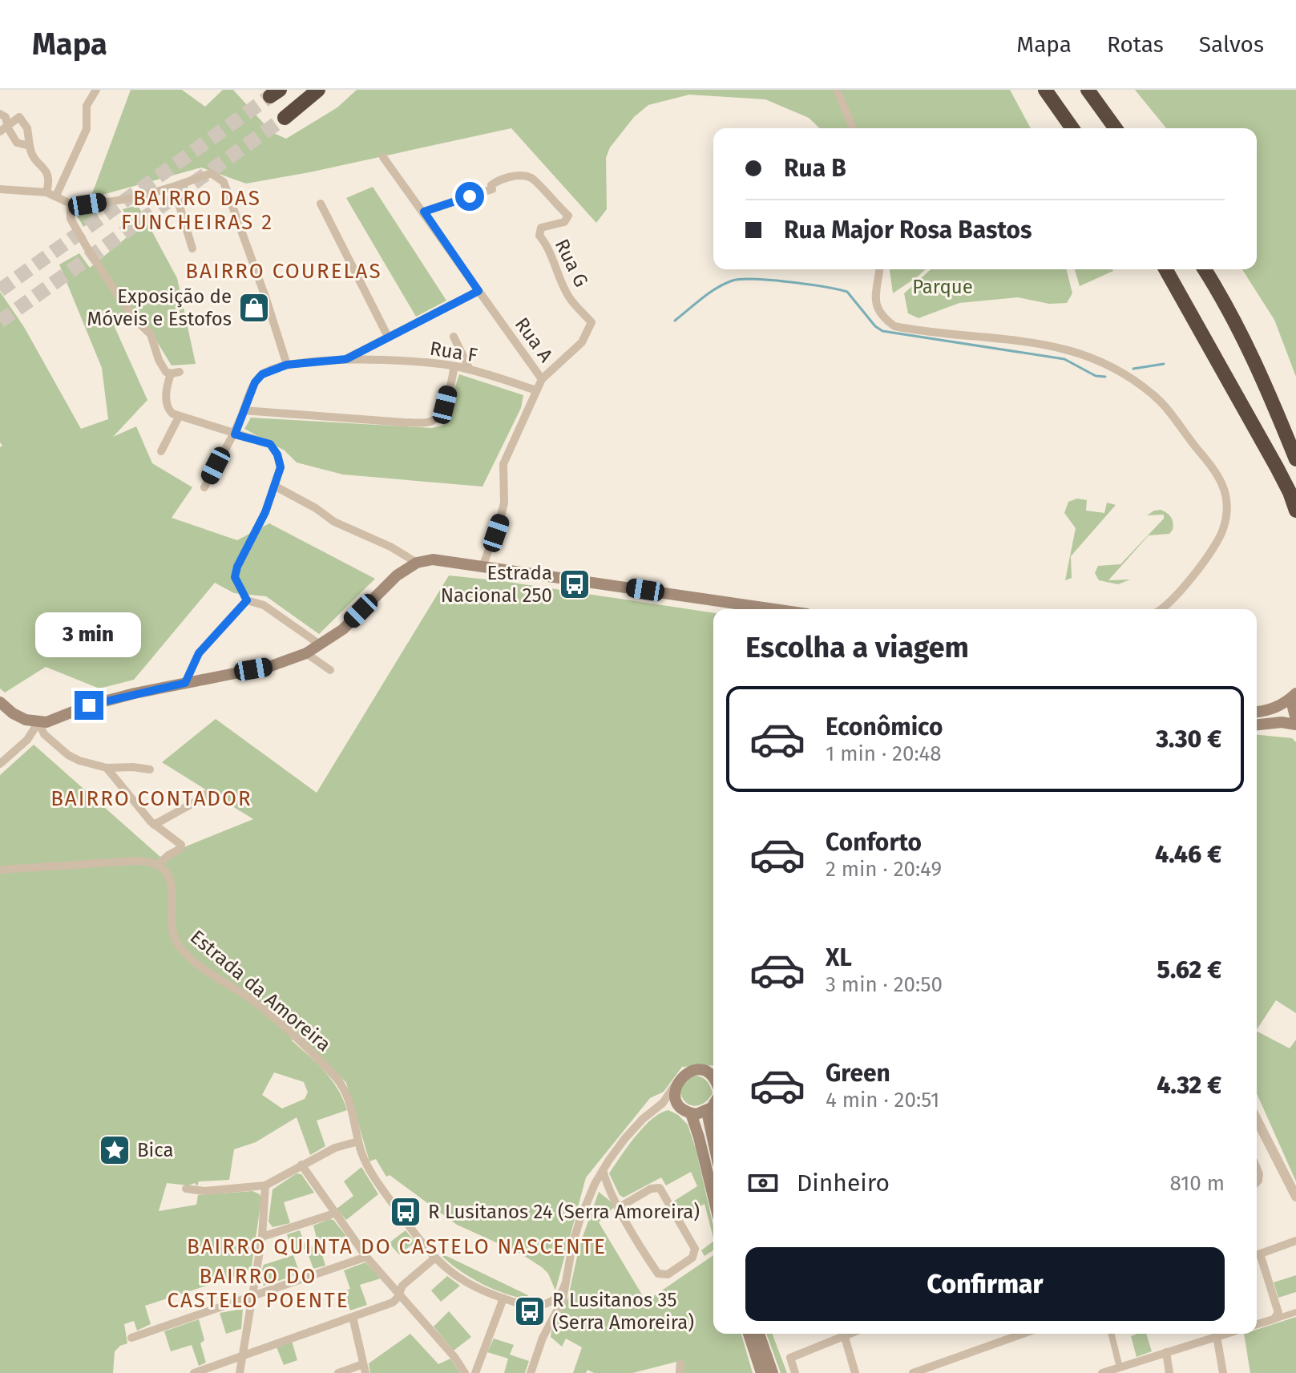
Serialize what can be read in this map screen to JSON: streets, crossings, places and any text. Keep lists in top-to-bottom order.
{
  "streets": {
    "street": [
      "Rua G",
      "Rua A",
      "Rua F",
      "Estrada da Amoreira"
    ]
  },
  "crossings": [
    ["Rua G", "Rua A"],
    ["Rua A", "Rua F"]
  ],
  "districts": [
    "BAIRRO DAS FUNCHEIRAS 2",
    "BAIRRO COURELAS",
    "BAIRRO CONTADOR",
    "BAIRRO QUINTA DO CASTELO NASCENTE",
    "BAIRRO DO CASTELO POENTE"
  ],
  "parks": ["Parque"],
  "places": {
    "shop": ["Exposição de Móveis e Estofos"],
    "bus stop": ["Estrada Nacional 250", "R Lusitanos 24 (Serra Amoreira)", "R Lusitanos 35 (Serra Amoreira)"],
    "place": ["Bica"]
  },
  "page": {
    "header": "Mapa",
    "nav": ["Mapa", "Rotas", "Salvos"],
    "banner": ["Rua B", "Rua Major Rosa Bastos"],
    "heading": "Escolha a viagem",
    "bubble": "3 min",
    "list": [
      {
        "name": "Econômico",
        "note": "1 min · 20:48",
        "value": "3.30 €"
      },
      {
        "name": "Conforto",
        "note": "2 min · 20:49",
        "value": "4.46 €"
      },
      {
        "name": "XL",
        "note": "3 min · 20:50",
        "value": "5.62 €"
      },
      {
        "name": "Green",
        "note": "4 min · 20:51",
        "value": "4.32 €"
      }
    ],
    "pay": ["Dinheiro", "810 m"],
    "buttons": "Confirmar"
  }
}
